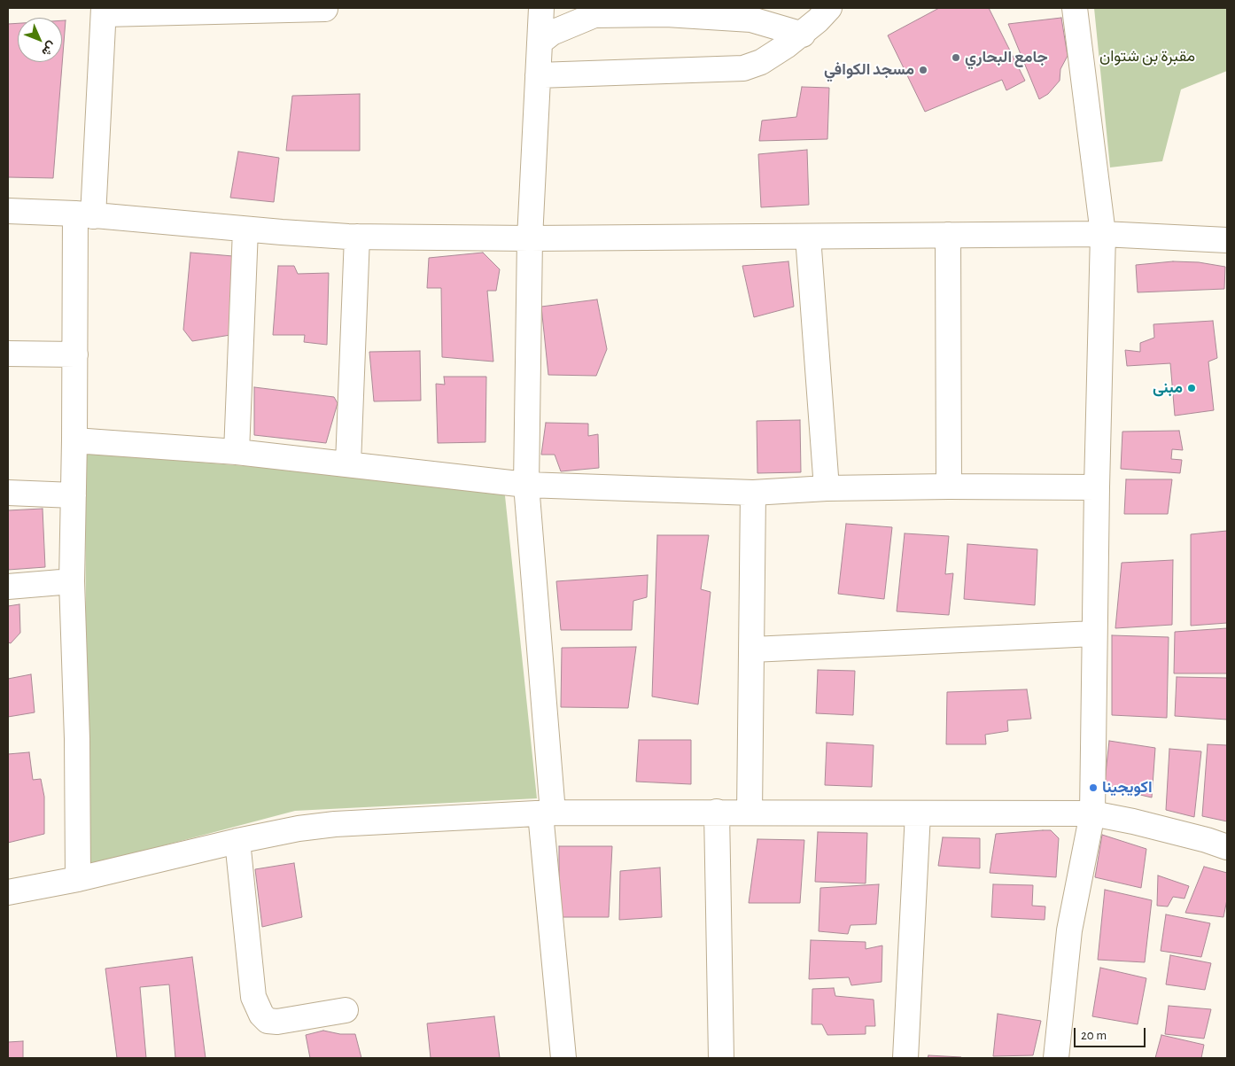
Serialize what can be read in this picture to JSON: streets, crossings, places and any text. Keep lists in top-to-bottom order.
{
  "parks": ["مقبرة بن شتوان"],
  "places": [
    "جامع البحاري",
    "مسجد الكوافي",
    "مبنى",
    "اكويجينا"
  ],
  "scale_bar": "20 m",
  "north": "bottom right"
}
